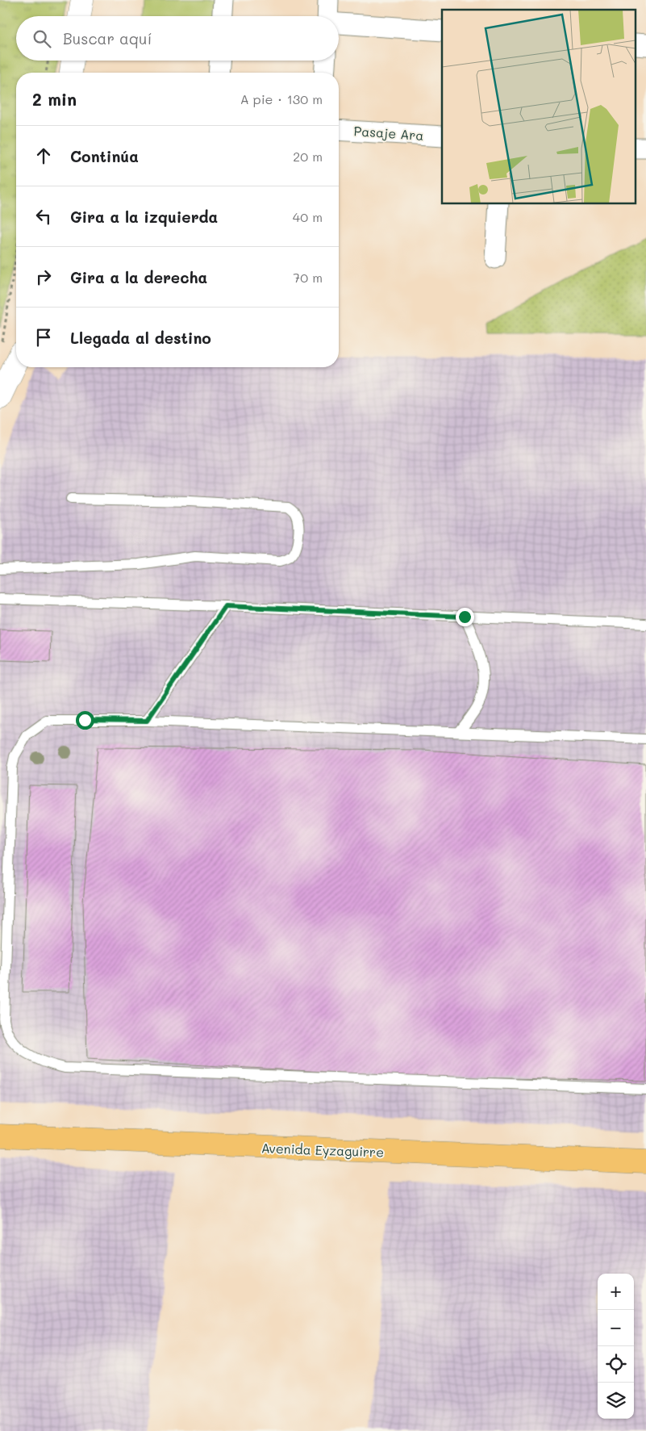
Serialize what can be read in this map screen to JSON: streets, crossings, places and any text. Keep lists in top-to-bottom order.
{
  "streets": {
    "main road": ["Avenida Eyzaguirre"],
    "street": ["Pasaje Ara"]
  },
  "page": {
    "search": "Buscar aquí",
    "heading": ["2 min", "A pie · 130 m"],
    "list": [
      ["Continúa", "20 m"],
      ["Gira a la izquierda", "40 m"],
      ["Gira a la derecha", "70 m"],
      "Llegada al destino"
    ],
    "map_buttons": ["+", "−"]
  }
}
